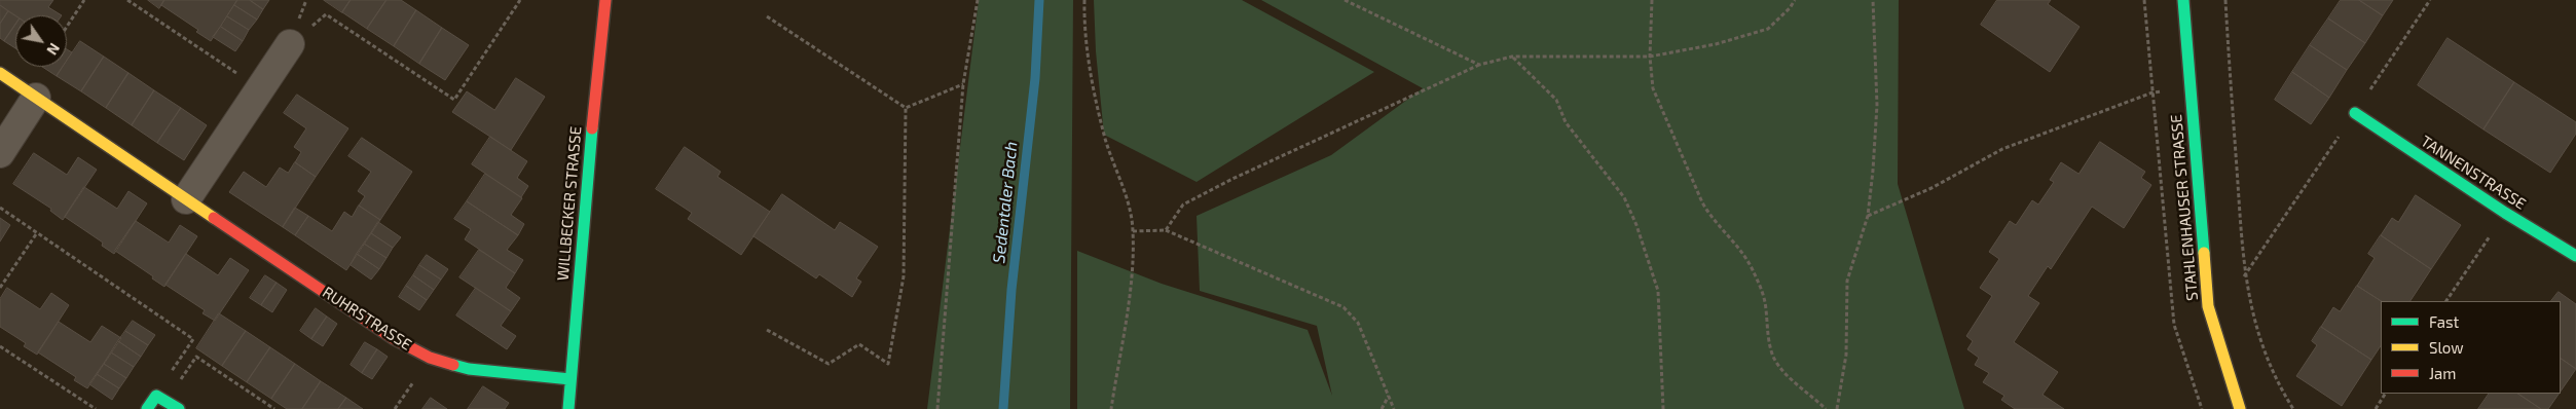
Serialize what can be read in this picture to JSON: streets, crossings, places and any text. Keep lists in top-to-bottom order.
{
  "streets": {
    "street": [
      "TANNENSTRASSE",
      "WILLBECKER STRASSE",
      "STAHLENHAUSER STRASSE",
      "RUHRSTRASSE"
    ]
  },
  "crossings": [
    ["WILLBECKER STRASSE", "RUHRSTRASSE"]
  ],
  "water": ["Sedentaler Bach"],
  "legend": ["Fast", "Slow", "Jam"],
  "north": "bottom right"
}
